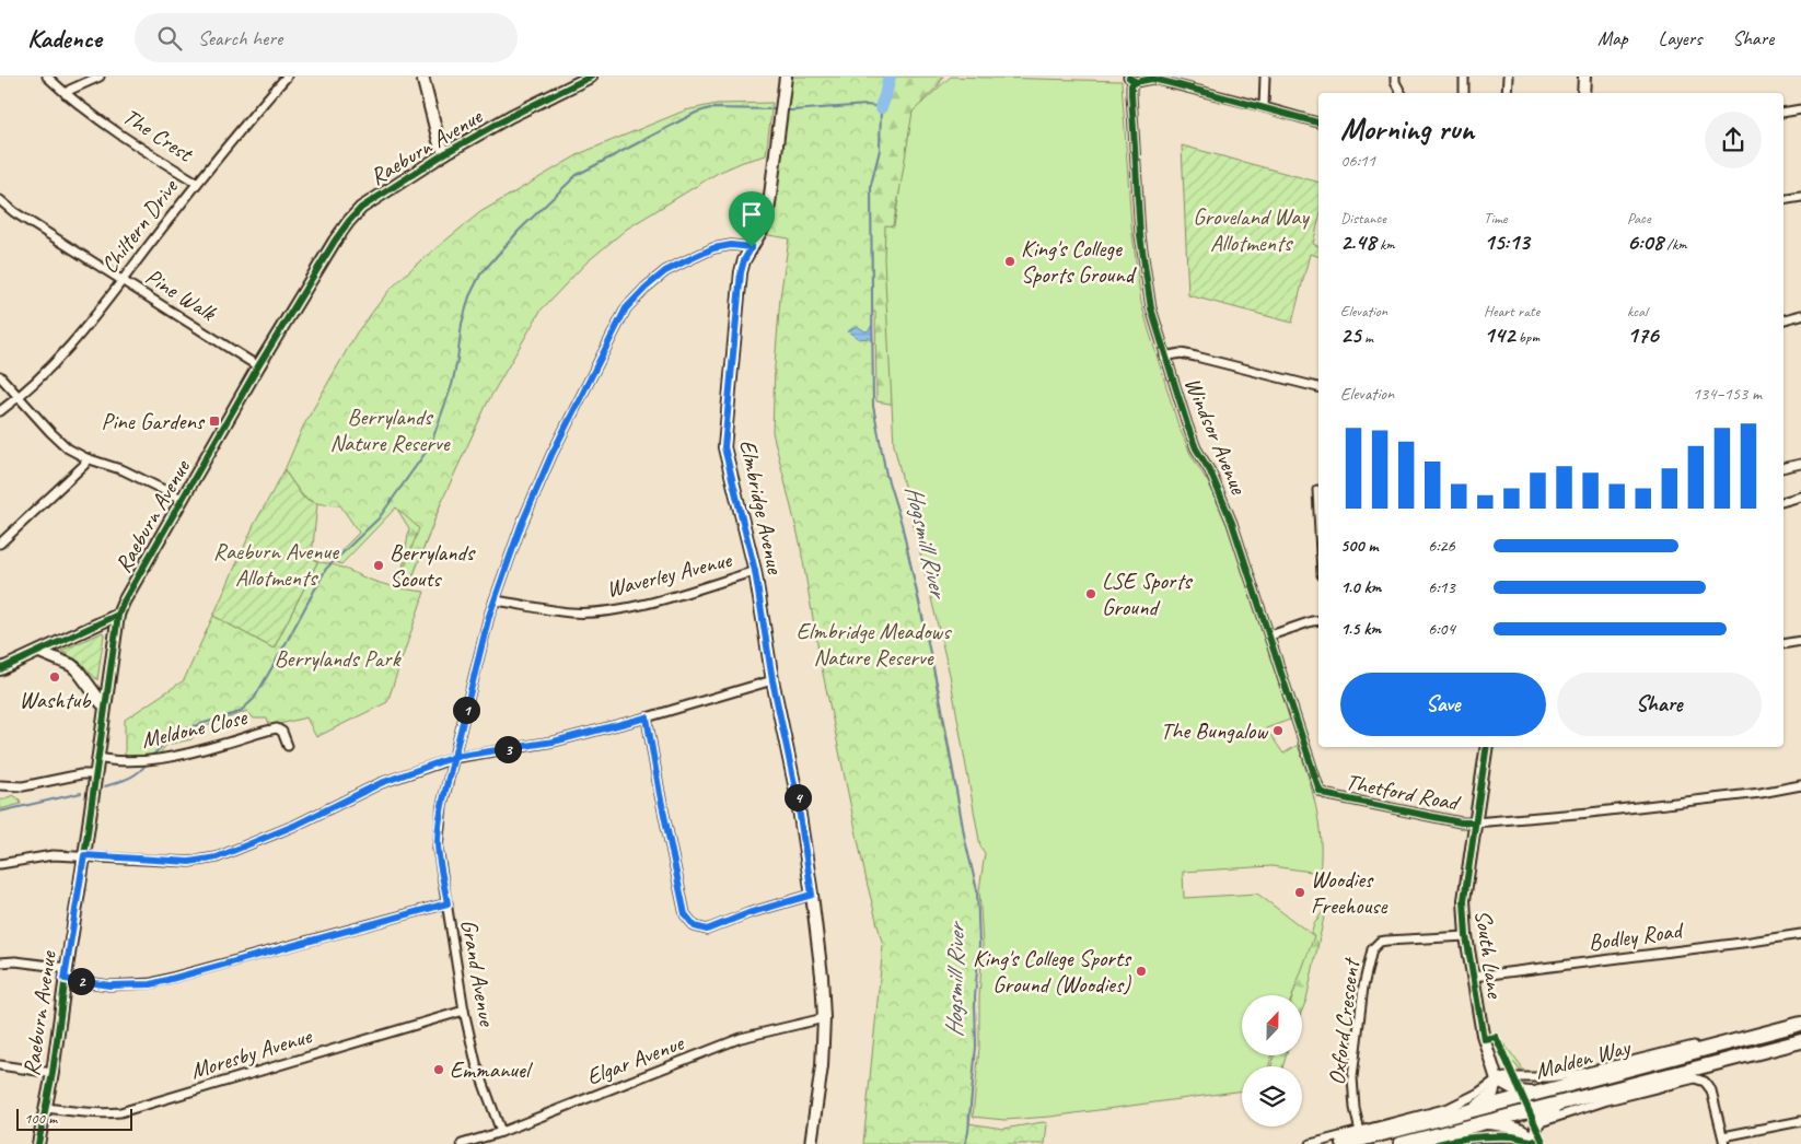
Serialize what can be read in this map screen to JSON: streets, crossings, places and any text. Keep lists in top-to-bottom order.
{
  "streets": {
    "highway": ["Malden Way"],
    "street": [
      "The Crest",
      "Raeburn Avenue",
      "Chiltern Drive",
      "Pine Walk",
      "Windsor Avenue",
      "Elmbridge Avenue",
      "Waverley Avenue",
      "Meldone Close",
      "Thetford Road",
      "Bodley Road",
      "South Lane",
      "Grand Avenue",
      "Oxford Crescent",
      "Moresby Avenue",
      "Elgar Avenue"
    ]
  },
  "crossings": [
    ["The Crest", "Chiltern Drive"],
    ["Raeburn Avenue", "Pine Walk"],
    ["Raeburn Avenue", "Meldone Close"],
    ["Raeburn Avenue", "Moresby Avenue"],
    ["Chiltern Drive", "Pine Walk"],
    ["Windsor Avenue", "Thetford Road"],
    ["Elmbridge Avenue", "Waverley Avenue"],
    ["Elmbridge Avenue", "Grand Avenue"],
    ["Elmbridge Avenue", "Elgar Avenue"],
    ["Waverley Avenue", "Grand Avenue"],
    ["Thetford Road", "South Lane"],
    ["Bodley Road", "South Lane"],
    ["South Lane", "Oxford Crescent"],
    ["South Lane", "Malden Way"],
    ["Grand Avenue", "Moresby Avenue"],
    ["Grand Avenue", "Elgar Avenue"],
    ["Oxford Crescent", "Malden Way"]
  ],
  "water": ["Hogsmill River"],
  "parks": [
    "Groveland Way Allotments",
    "Berrylands Nature Reserve",
    "Raeburn Avenue Allotments",
    "Elmbridge Meadows Nature Reserve",
    "Berrylands Park"
  ],
  "places": {
    "other": [
      "King's College Sports Ground",
      "Berrylands Scouts",
      "LSE Sports Ground",
      "Washtub",
      "The Bungalow",
      "Woodies Freehouse",
      "King's College Sports Ground (Woodies)",
      "Emmanuel"
    ],
    "transit": ["Pine Gardens"]
  },
  "scale_bar": "100 m",
  "north": "top",
  "page": {
    "header": "Kadence",
    "search": "Search here",
    "nav": ["Map", "Layers", "Share"],
    "heading": ["Morning run", "06:11"],
    "stats": [
      ["Distance", "2.48 km"],
      ["Time", "15:13"],
      ["Pace", "6:08 /km"],
      ["Elevation", "25 m"],
      ["Heart rate", "142 bpm"],
      ["kcal", "176"]
    ],
    "chart": ["Elevation", "134–153 m"],
    "list": [
      {
        "name": "500 m",
        "note": "6:26"
      },
      {
        "name": "1.0 km",
        "note": "6:13"
      },
      {
        "name": "1.5 km",
        "note": "6:04"
      }
    ],
    "buttons": ["Save", "Share"],
    "pins": [
      "1",
      "3",
      "4",
      "2"
    ],
    "scale": "100 m"
  }
}
